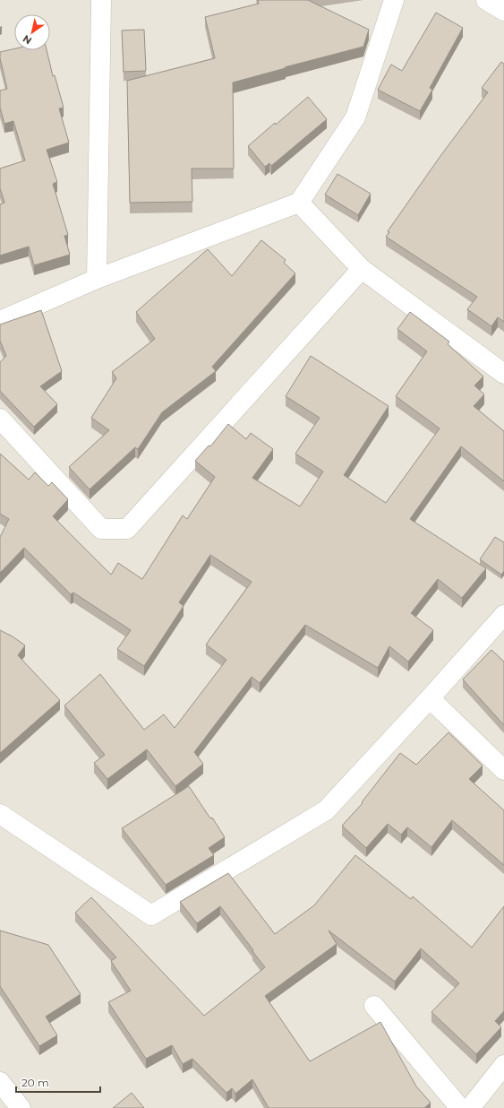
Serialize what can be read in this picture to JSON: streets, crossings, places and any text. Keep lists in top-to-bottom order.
{
  "scale_bar": "20 m",
  "north": "bottom left"
}
